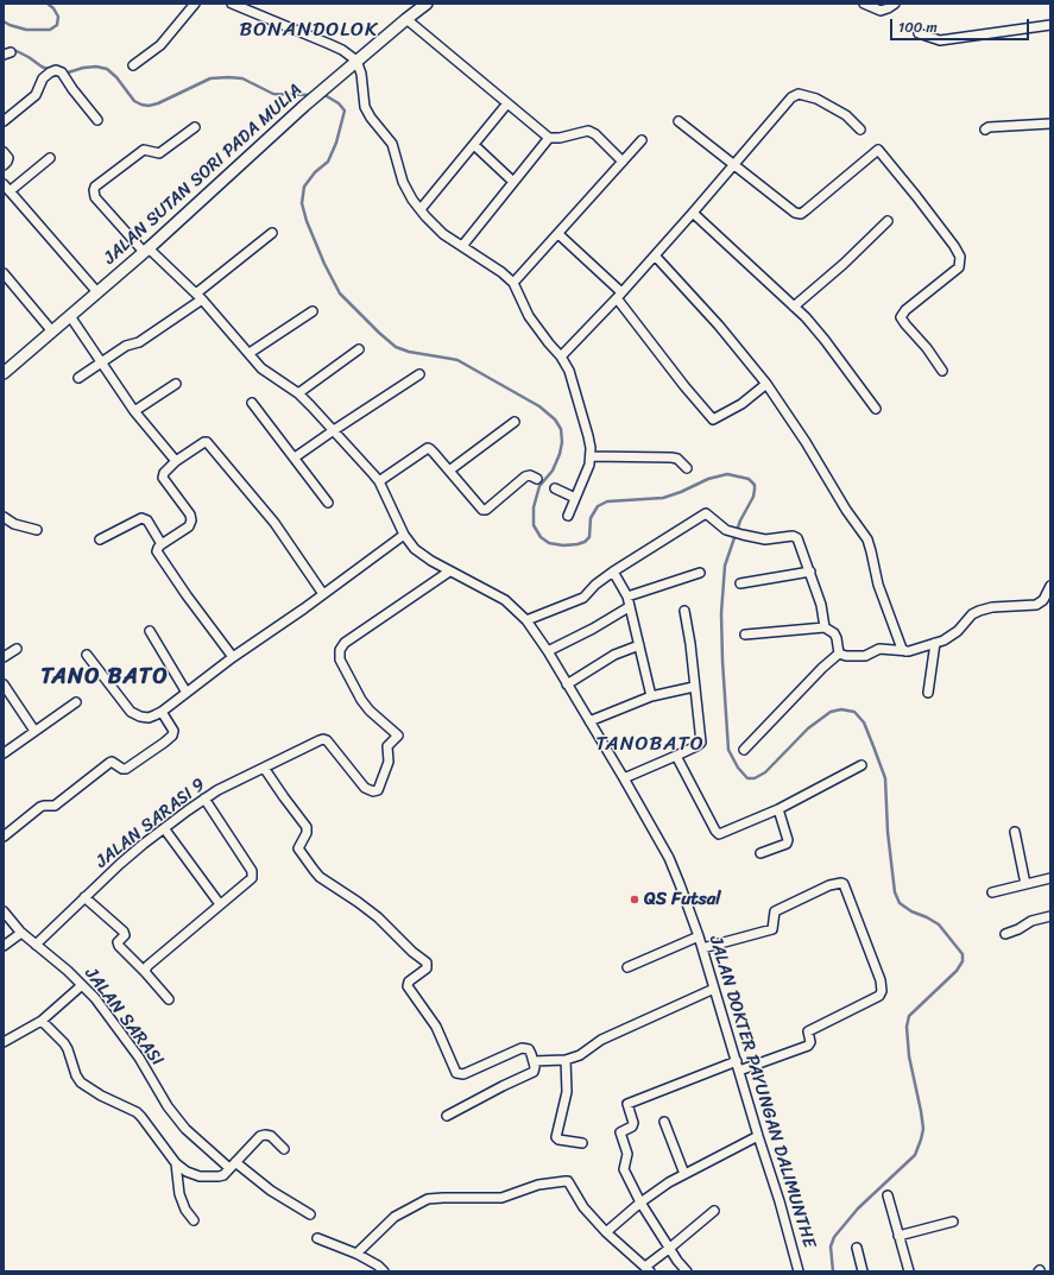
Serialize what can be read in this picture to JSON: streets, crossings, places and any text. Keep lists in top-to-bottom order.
{
  "streets": {
    "street": [
      "JALAN SUTAN SORI PADA MULIA",
      "JALAN SARASI 9",
      "JALAN SARASI",
      "JALAN DOKTER PAYUNGAN DALIMUNTHE"
    ]
  },
  "crossings": [
    ["JALAN SUTAN SORI PADA MULIA", "JALAN DOKTER PAYUNGAN DALIMUNTHE"],
    ["JALAN SARASI 9", "JALAN SARASI"],
    ["JALAN SARASI 9", "JALAN DOKTER PAYUNGAN DALIMUNTHE"]
  ],
  "districts": ["BONANDOLOK", "TANO BATO", "TANOBATO"],
  "places": ["QS Futsal"],
  "scale_bar": "100 m"
}
